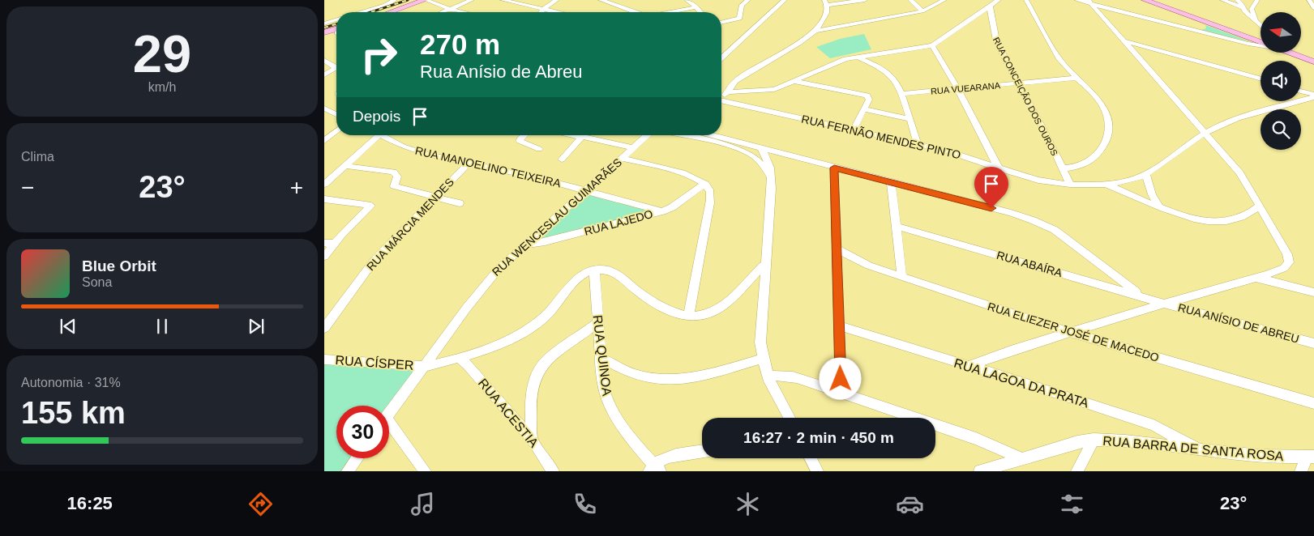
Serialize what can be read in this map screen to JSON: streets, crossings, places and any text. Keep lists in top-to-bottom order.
{
  "streets": {
    "street": [
      "RUA VUEARANA",
      "RUA CONCEIÇÃO DOS OUROS",
      "RUA FERNÃO MENDES PINTO",
      "RUA MANOELINO TEIXEIRA",
      "RUA WENCESLAU GUIMARÃES",
      "RUA LAJEDO",
      "RUA MÁRCIA MENDES",
      "RUA ABAÍRA",
      "RUA ANÍSIO DE ABREU",
      "RUA ELIEZER JOSÉ DE MACEDO",
      "RUA QUINOA",
      "RUA CÍSPER",
      "RUA LAGOA DA PRATA",
      "RUA ACESTIA",
      "RUA BARRA DE SANTA ROSA"
    ]
  },
  "crossings": [
    ["RUA VUEARANA", "RUA CONCEIÇÃO DOS OUROS"],
    ["RUA CONCEIÇÃO DOS OUROS", "RUA FERNÃO MENDES PINTO"],
    ["RUA MANOELINO TEIXEIRA", "RUA WENCESLAU GUIMARÃES"],
    ["RUA MANOELINO TEIXEIRA", "RUA LAJEDO"],
    ["RUA MANOELINO TEIXEIRA", "RUA MÁRCIA MENDES"],
    ["RUA WENCESLAU GUIMARÃES", "RUA LAJEDO"],
    ["RUA WENCESLAU GUIMARÃES", "RUA CÍSPER"],
    ["RUA ABAÍRA", "RUA ANÍSIO DE ABREU"],
    ["RUA LAGOA DA PRATA", "RUA BARRA DE SANTA ROSA"]
  ],
  "north": "left",
  "page": {
    "tile": [
      ["29", "km/h"],
      "Clima",
      ["Autonomia · 31%", "155 km"]
    ],
    "turn": ["270 m", "Rua Anísio de Abreu"],
    "then": "Depois",
    "heat": ["−", "23°", "+"],
    "song": ["Blue Orbit", "Sona"],
    "limit": "30",
    "trip": "16:27 · 2 min · 450 m",
    "tabs": ["16:25", "23°"]
  }
}
